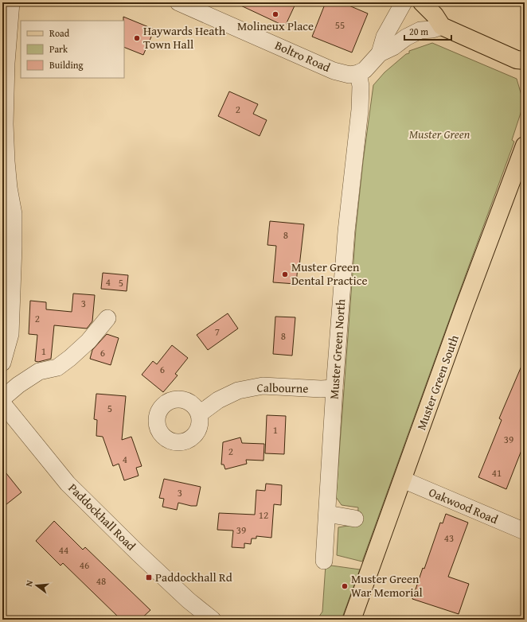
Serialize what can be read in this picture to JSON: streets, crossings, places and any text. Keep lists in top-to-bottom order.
{
  "streets": {
    "main road": ["Muster Green South"],
    "street": [
      "Boltro Road",
      "Muster Green North",
      "Calbourne",
      "Oakwood Road",
      "Paddockhall Road"
    ]
  },
  "crossings": [
    ["Boltro Road", "Muster Green North"],
    ["Muster Green North", "Calbourne"],
    ["Muster Green South", "Oakwood Road"]
  ],
  "parks": ["Muster Green"],
  "places": {
    "other": [
      "Molineux Place",
      "Haywards Heath Town Hall",
      "Muster Green Dental Practice",
      "Muster Green War Memorial"
    ],
    "transit": ["Paddockhall Rd"]
  },
  "house_numbers": [
    "55",
    "2",
    "8",
    "4",
    "5",
    "3",
    "2",
    "7",
    "8",
    "1",
    "6",
    "6",
    "5",
    "1",
    "39",
    "2",
    "4",
    "41",
    "3",
    "12",
    "39",
    "43",
    "44",
    "46",
    "48"
  ],
  "legend": ["Road", "Park", "Building"],
  "scale_bar": "20 m",
  "north": "left"
}
